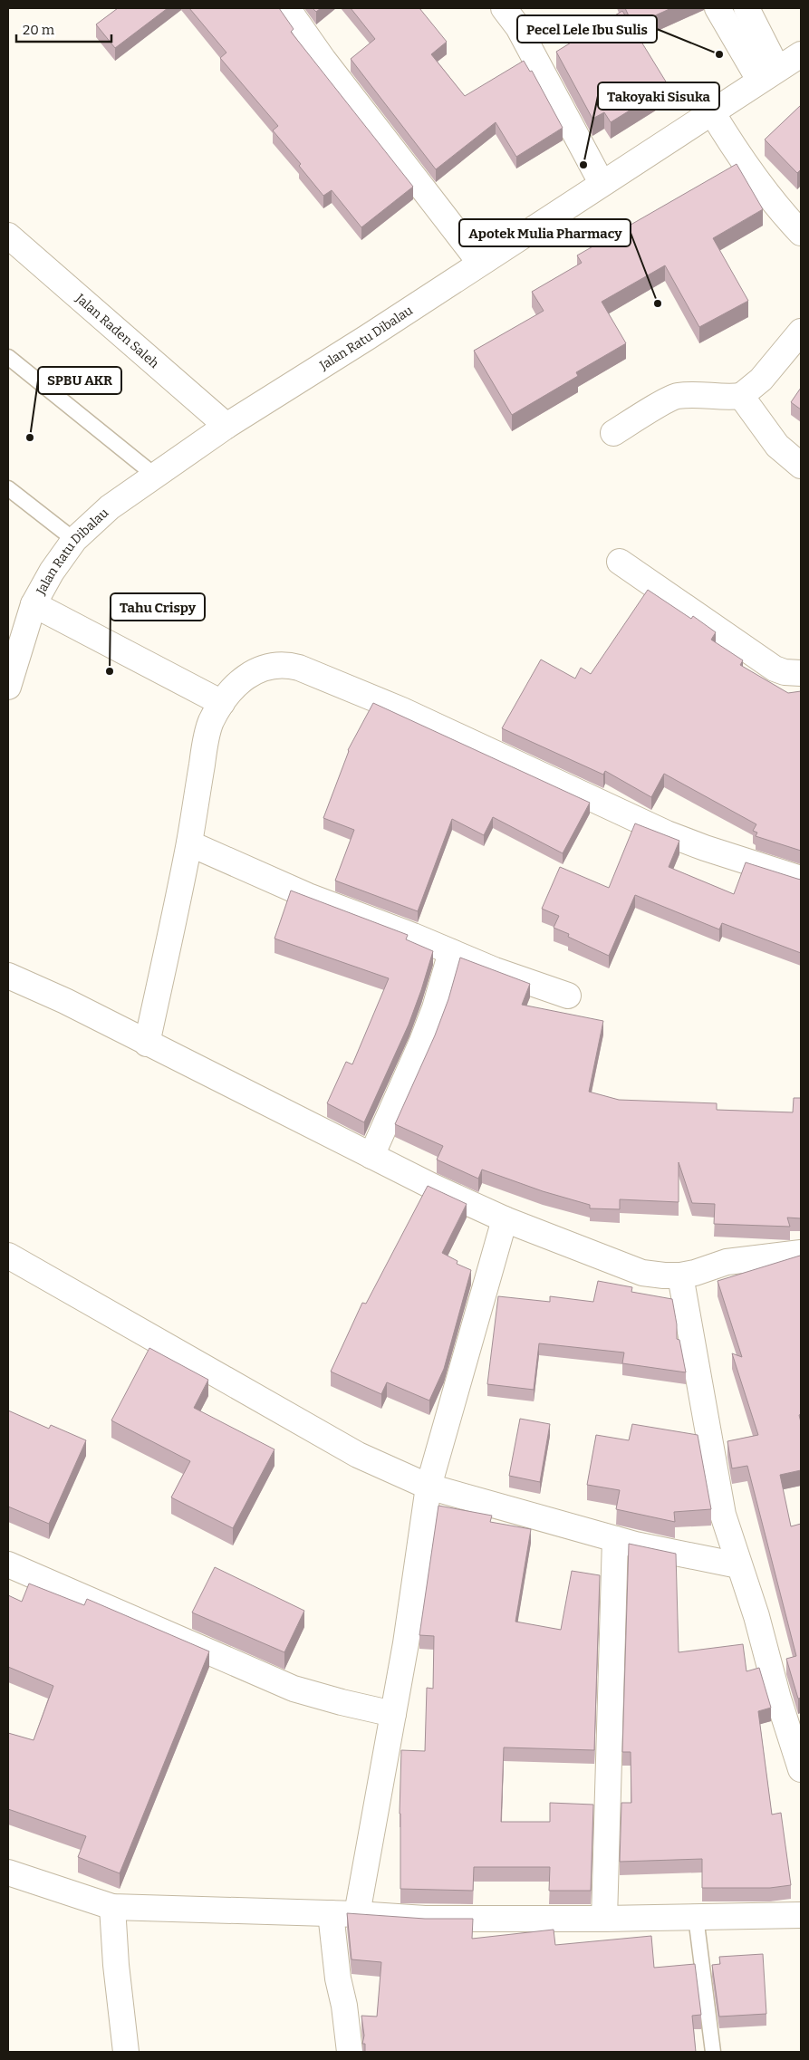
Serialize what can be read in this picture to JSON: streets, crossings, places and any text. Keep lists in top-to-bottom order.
{
  "streets": {
    "street": ["Jalan Raden Saleh", "Jalan Ratu Dibalau"]
  },
  "crossings": [
    ["Jalan Raden Saleh", "Jalan Ratu Dibalau"]
  ],
  "places": [
    "Pecel Lele Ibu Sulis",
    "Takoyaki Sisuka",
    "Apotek Mulia Pharmacy",
    "SPBU AKR",
    "Tahu Crispy"
  ],
  "scale_bar": "20 m"
}
